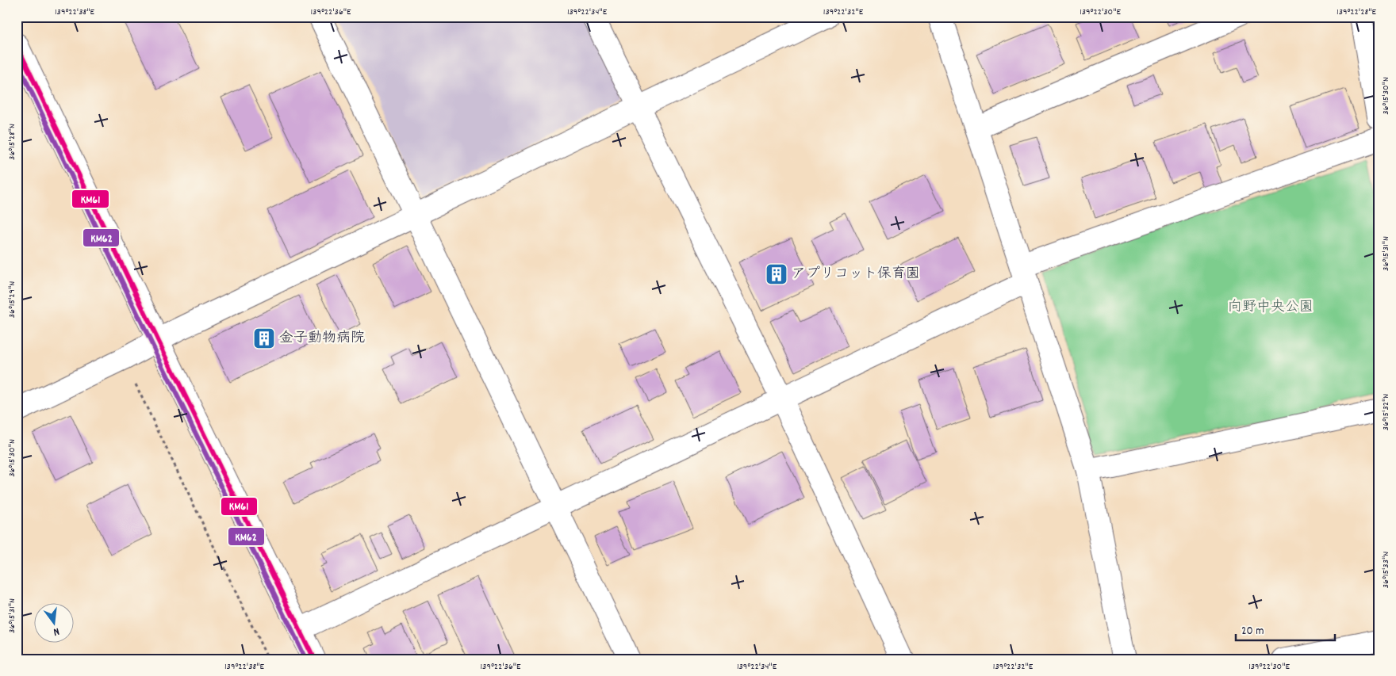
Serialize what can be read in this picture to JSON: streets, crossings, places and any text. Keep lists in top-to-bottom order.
{
  "parks": ["向野中央公園"],
  "places": {
    "building": ["アプリコット保育園", "金子動物病院"]
  },
  "lines": ["transit line KM61", "transit line KM62"],
  "scale_bar": "20 m",
  "north": "bottom",
  "coordinates": [
    "139°22'38\"E",
    "139°22'36\"E",
    "139°22'34\"E",
    "139°22'32\"E",
    "139°22'30\"E",
    "139°22'28\"E",
    "36°15'30\"N",
    "36°15'28\"N",
    "36°15'31\"N",
    "36°15'29\"N",
    "36°15'32\"N",
    "36°15'33\"N"
  ]
}
